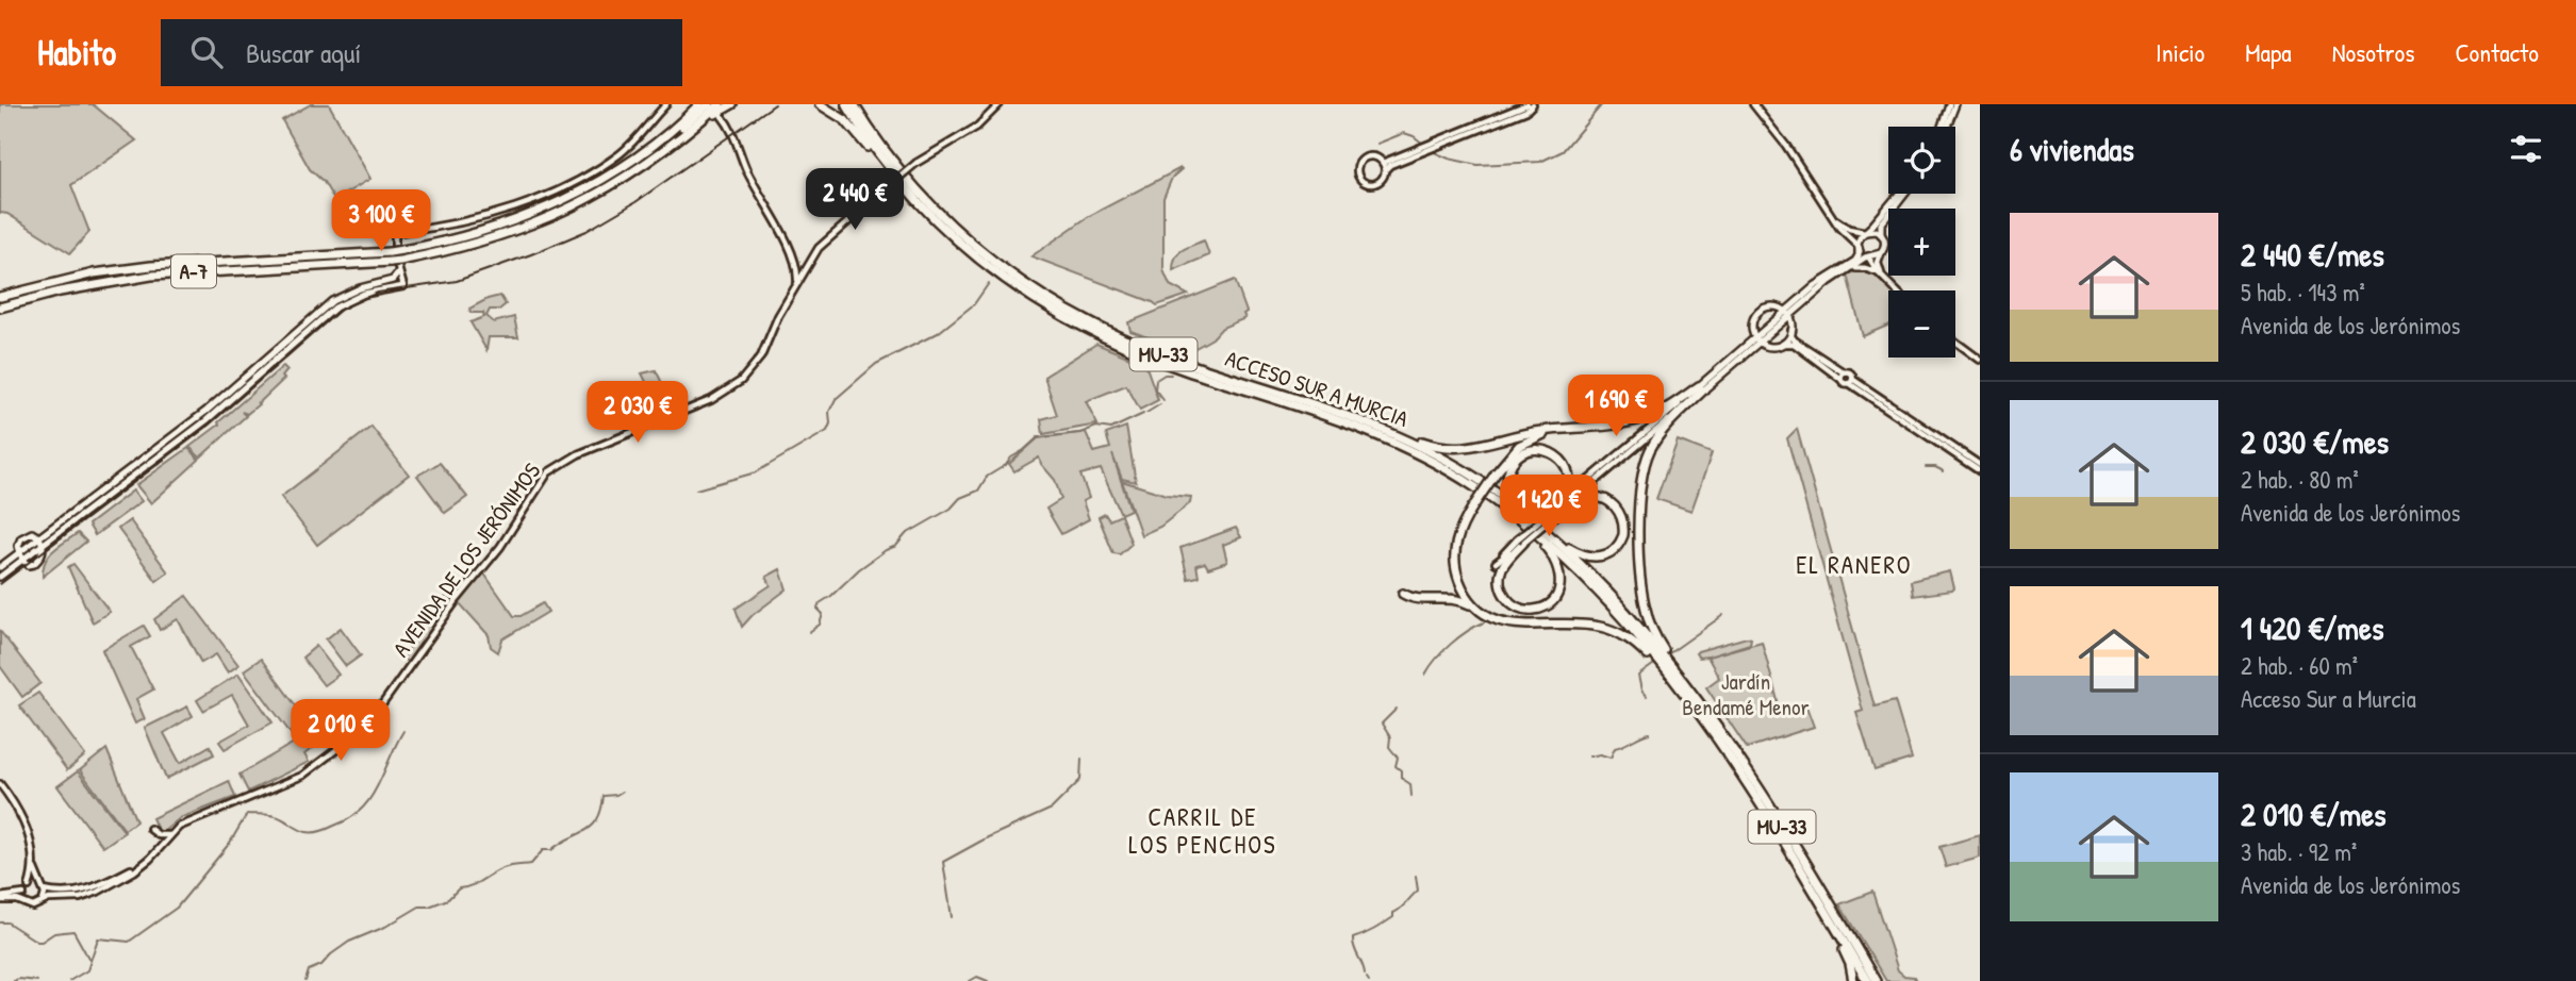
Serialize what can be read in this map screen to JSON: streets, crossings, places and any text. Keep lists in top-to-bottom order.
{
  "streets": {
    "highway": ["A-7", "MU-33", "ACCESO SUR A MURCIA"],
    "main road": ["AVENIDA DE LOS JERÓNIMOS"]
  },
  "districts": ["EL RANERO", "CARRIL DE LOS PENCHOS"],
  "parks": ["Jardín Bendamé Menor"],
  "page": {
    "header": "Habito",
    "search": "Buscar aquí",
    "nav": [
      "Inicio",
      "Mapa",
      "Nosotros",
      "Contacto"
    ],
    "heading": "6 viviendas",
    "map_buttons": ["+", "−"],
    "price": [
      "2 440 €",
      "3 100 €",
      "1 690 €",
      "2 030 €",
      "1 420 €",
      "2 010 €"
    ],
    "list": [
      {
        "name": "2 440 €/mes",
        "note": "5 hab. · 143 m² · Avenida de los Jerónimos"
      },
      {
        "name": "2 030 €/mes",
        "note": "2 hab. · 80 m² · Avenida de los Jerónimos"
      },
      {
        "name": "1 420 €/mes",
        "note": "2 hab. · 60 m² · Acceso Sur a Murcia"
      },
      {
        "name": "2 010 €/mes",
        "note": "3 hab. · 92 m² · Avenida de los Jerónimos"
      }
    ]
  }
}
